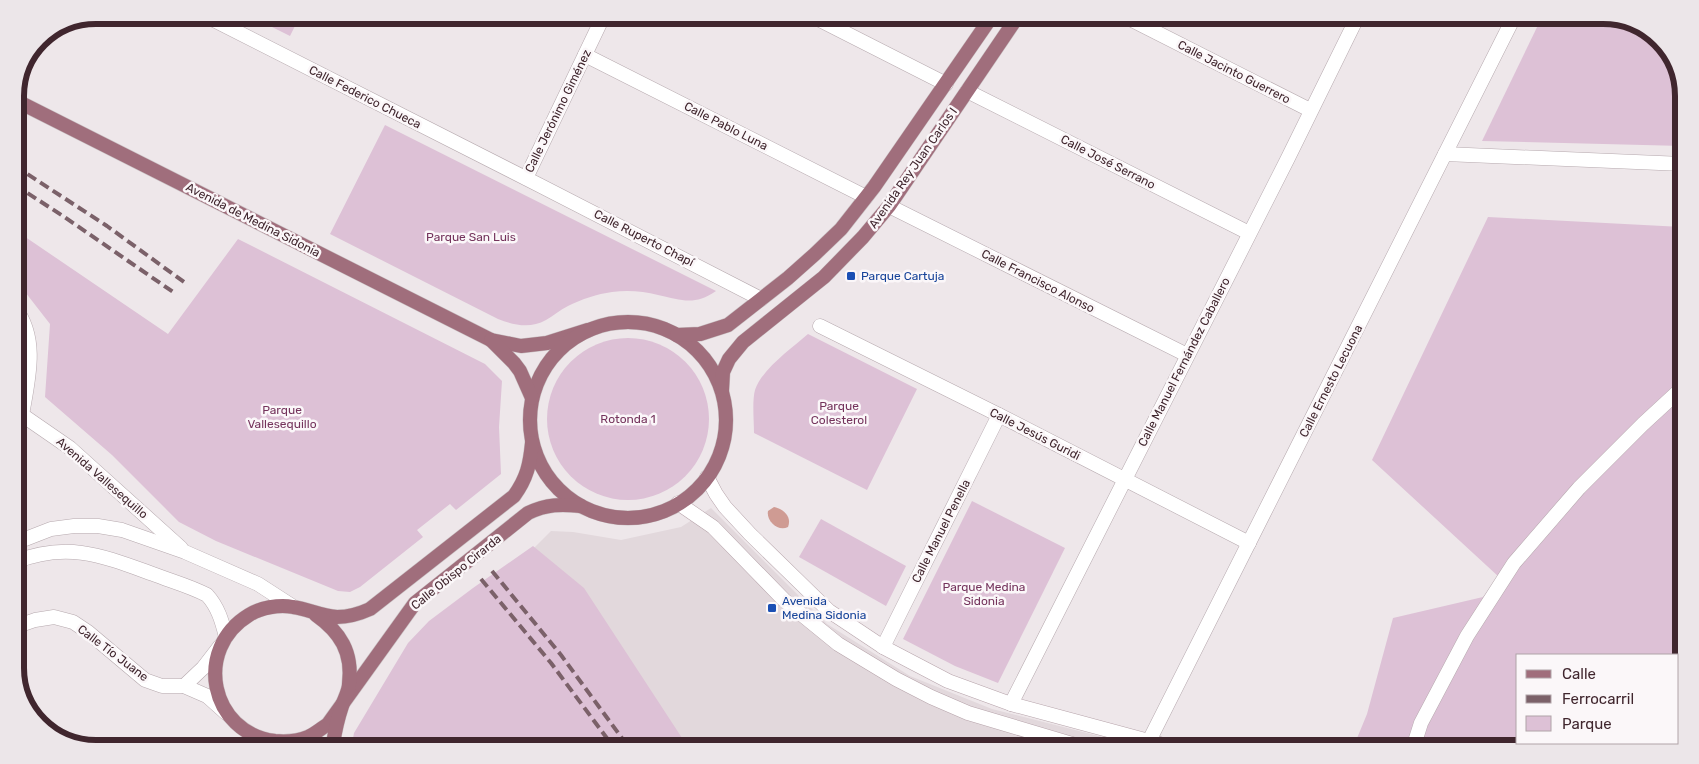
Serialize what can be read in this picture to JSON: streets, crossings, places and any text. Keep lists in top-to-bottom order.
{
  "streets": {
    "main road": ["Avenida Rey Juan Carlos I", "Avenida de Medina Sidonia", "Calle Obispo Cirarda"],
    "street": [
      "Calle Jacinto Guerrero",
      "Calle Federico Chueca",
      "Calle Jerónimo Giménez",
      "Calle Pablo Luna",
      "Calle José Serrano",
      "Calle Ruperto Chapí",
      "Calle Francisco Alonso",
      "Calle Manuel Fernández Caballero",
      "Calle Ernesto Lecuona",
      "Calle Jesús Guridi",
      "Avenida Vallesequillo",
      "Calle Manuel Penella",
      "Calle Tío Juane"
    ]
  },
  "crossings": [
    ["Calle Jacinto Guerrero", "Calle Manuel Fernández Caballero"],
    ["Calle Federico Chueca", "Calle Jerónimo Giménez"],
    ["Calle Federico Chueca", "Calle Ruperto Chapí"],
    ["Calle Jerónimo Giménez", "Calle Pablo Luna"],
    ["Calle Jerónimo Giménez", "Calle Ruperto Chapí"],
    ["Calle Pablo Luna", "Avenida Rey Juan Carlos I"],
    ["Calle José Serrano", "Avenida Rey Juan Carlos I"],
    ["Calle José Serrano", "Calle Manuel Fernández Caballero"],
    ["Avenida Rey Juan Carlos I", "Avenida de Medina Sidonia"],
    ["Avenida Rey Juan Carlos I", "Calle Ruperto Chapí"],
    ["Avenida Rey Juan Carlos I", "Calle Francisco Alonso"],
    ["Calle Francisco Alonso", "Calle Manuel Fernández Caballero"],
    ["Calle Manuel Fernández Caballero", "Calle Jesús Guridi"],
    ["Calle Ernesto Lecuona", "Calle Jesús Guridi"],
    ["Calle Jesús Guridi", "Calle Manuel Penella"],
    ["Avenida Vallesequillo", "Calle Obispo Cirarda"],
    ["Calle Obispo Cirarda", "Calle Tío Juane"]
  ],
  "parks": [
    "Parque San Luis",
    "Parque Colesterol",
    "Parque Vallesequillo",
    "Rotonda 1",
    "Parque Medina Sidonia"
  ],
  "places": {
    "transit": ["Parque Cartuja", "Avenida Medina Sidonia"]
  },
  "legend": ["Calle", "Ferrocarril", "Parque"]
}
